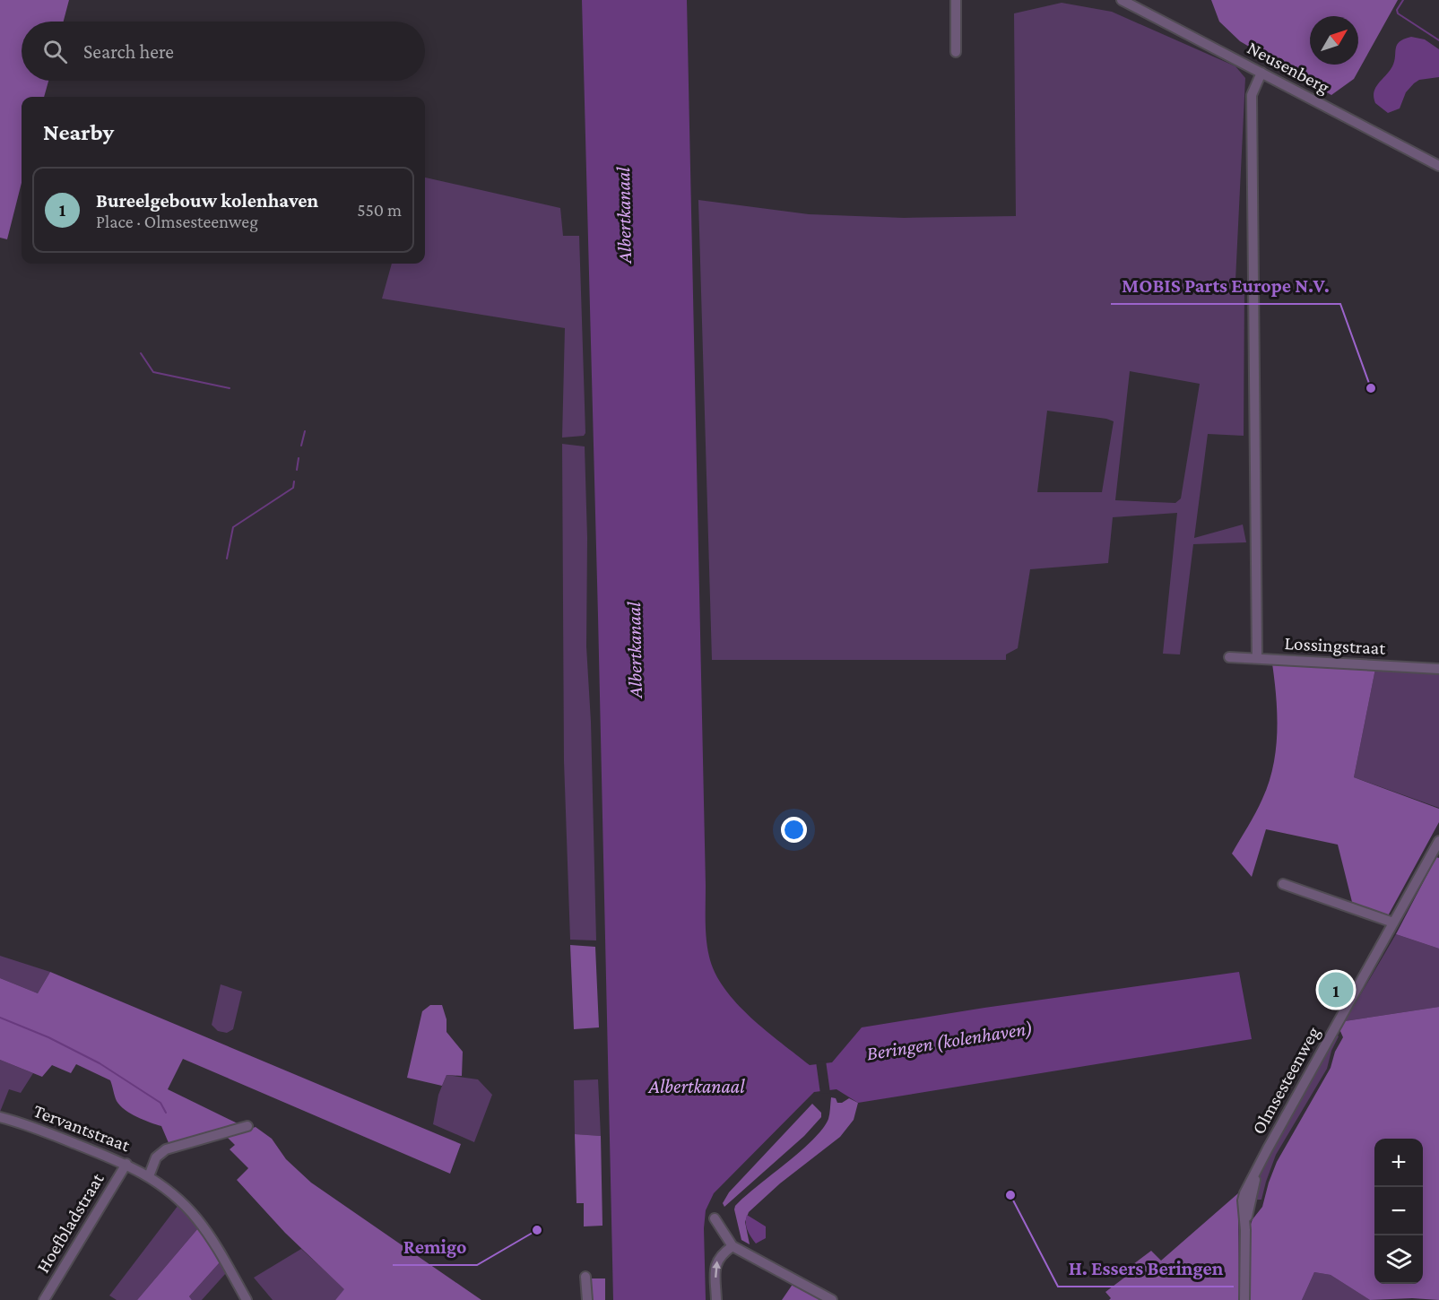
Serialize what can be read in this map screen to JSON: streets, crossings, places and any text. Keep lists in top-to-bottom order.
{
  "streets": {
    "street": [
      "Neusenberg",
      "Lossingstraat",
      "Olmsesteenweg",
      "Tervantstraat",
      "Hoefbladstraat"
    ]
  },
  "crossings": [
    ["Tervantstraat", "Hoefbladstraat"]
  ],
  "water": ["Albertkanaal", "Beringen (kolenhaven)"],
  "places": ["MOBIS Parts Europe N.V.", "H. Essers Beringen", "Remigo"],
  "north": "top right",
  "page": {
    "search": "Search here",
    "heading": "Nearby",
    "list": [
      {
        "mark": "1",
        "name": "Bureelgebouw kolenhaven",
        "note": "Place · Olmsesteenweg",
        "value": "550 m"
      }
    ],
    "pins": "1",
    "map_buttons": ["+", "−"]
  }
}
